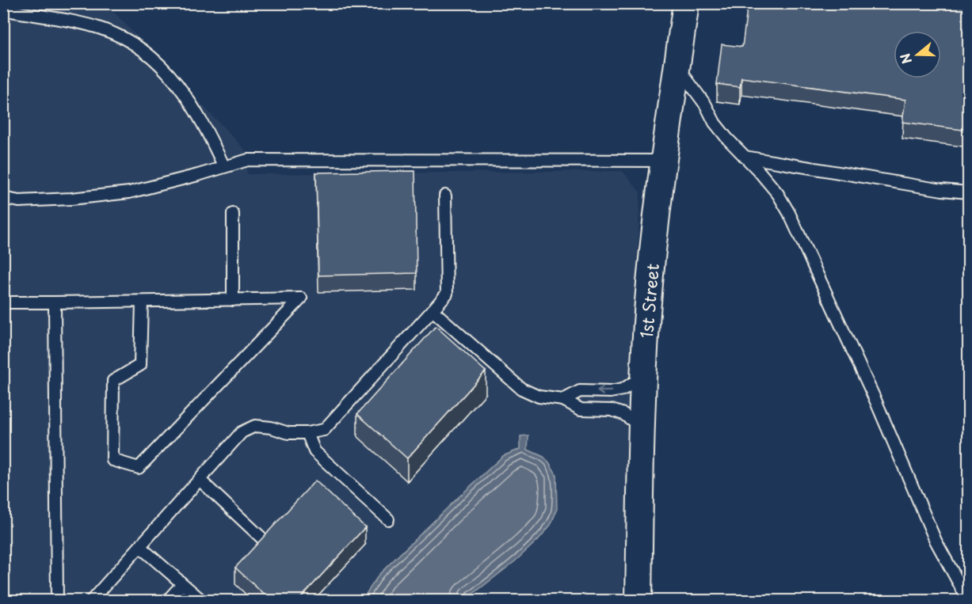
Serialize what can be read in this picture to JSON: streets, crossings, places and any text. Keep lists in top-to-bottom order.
{
  "streets": {
    "street": ["1st Street"]
  },
  "north": "left"
}
